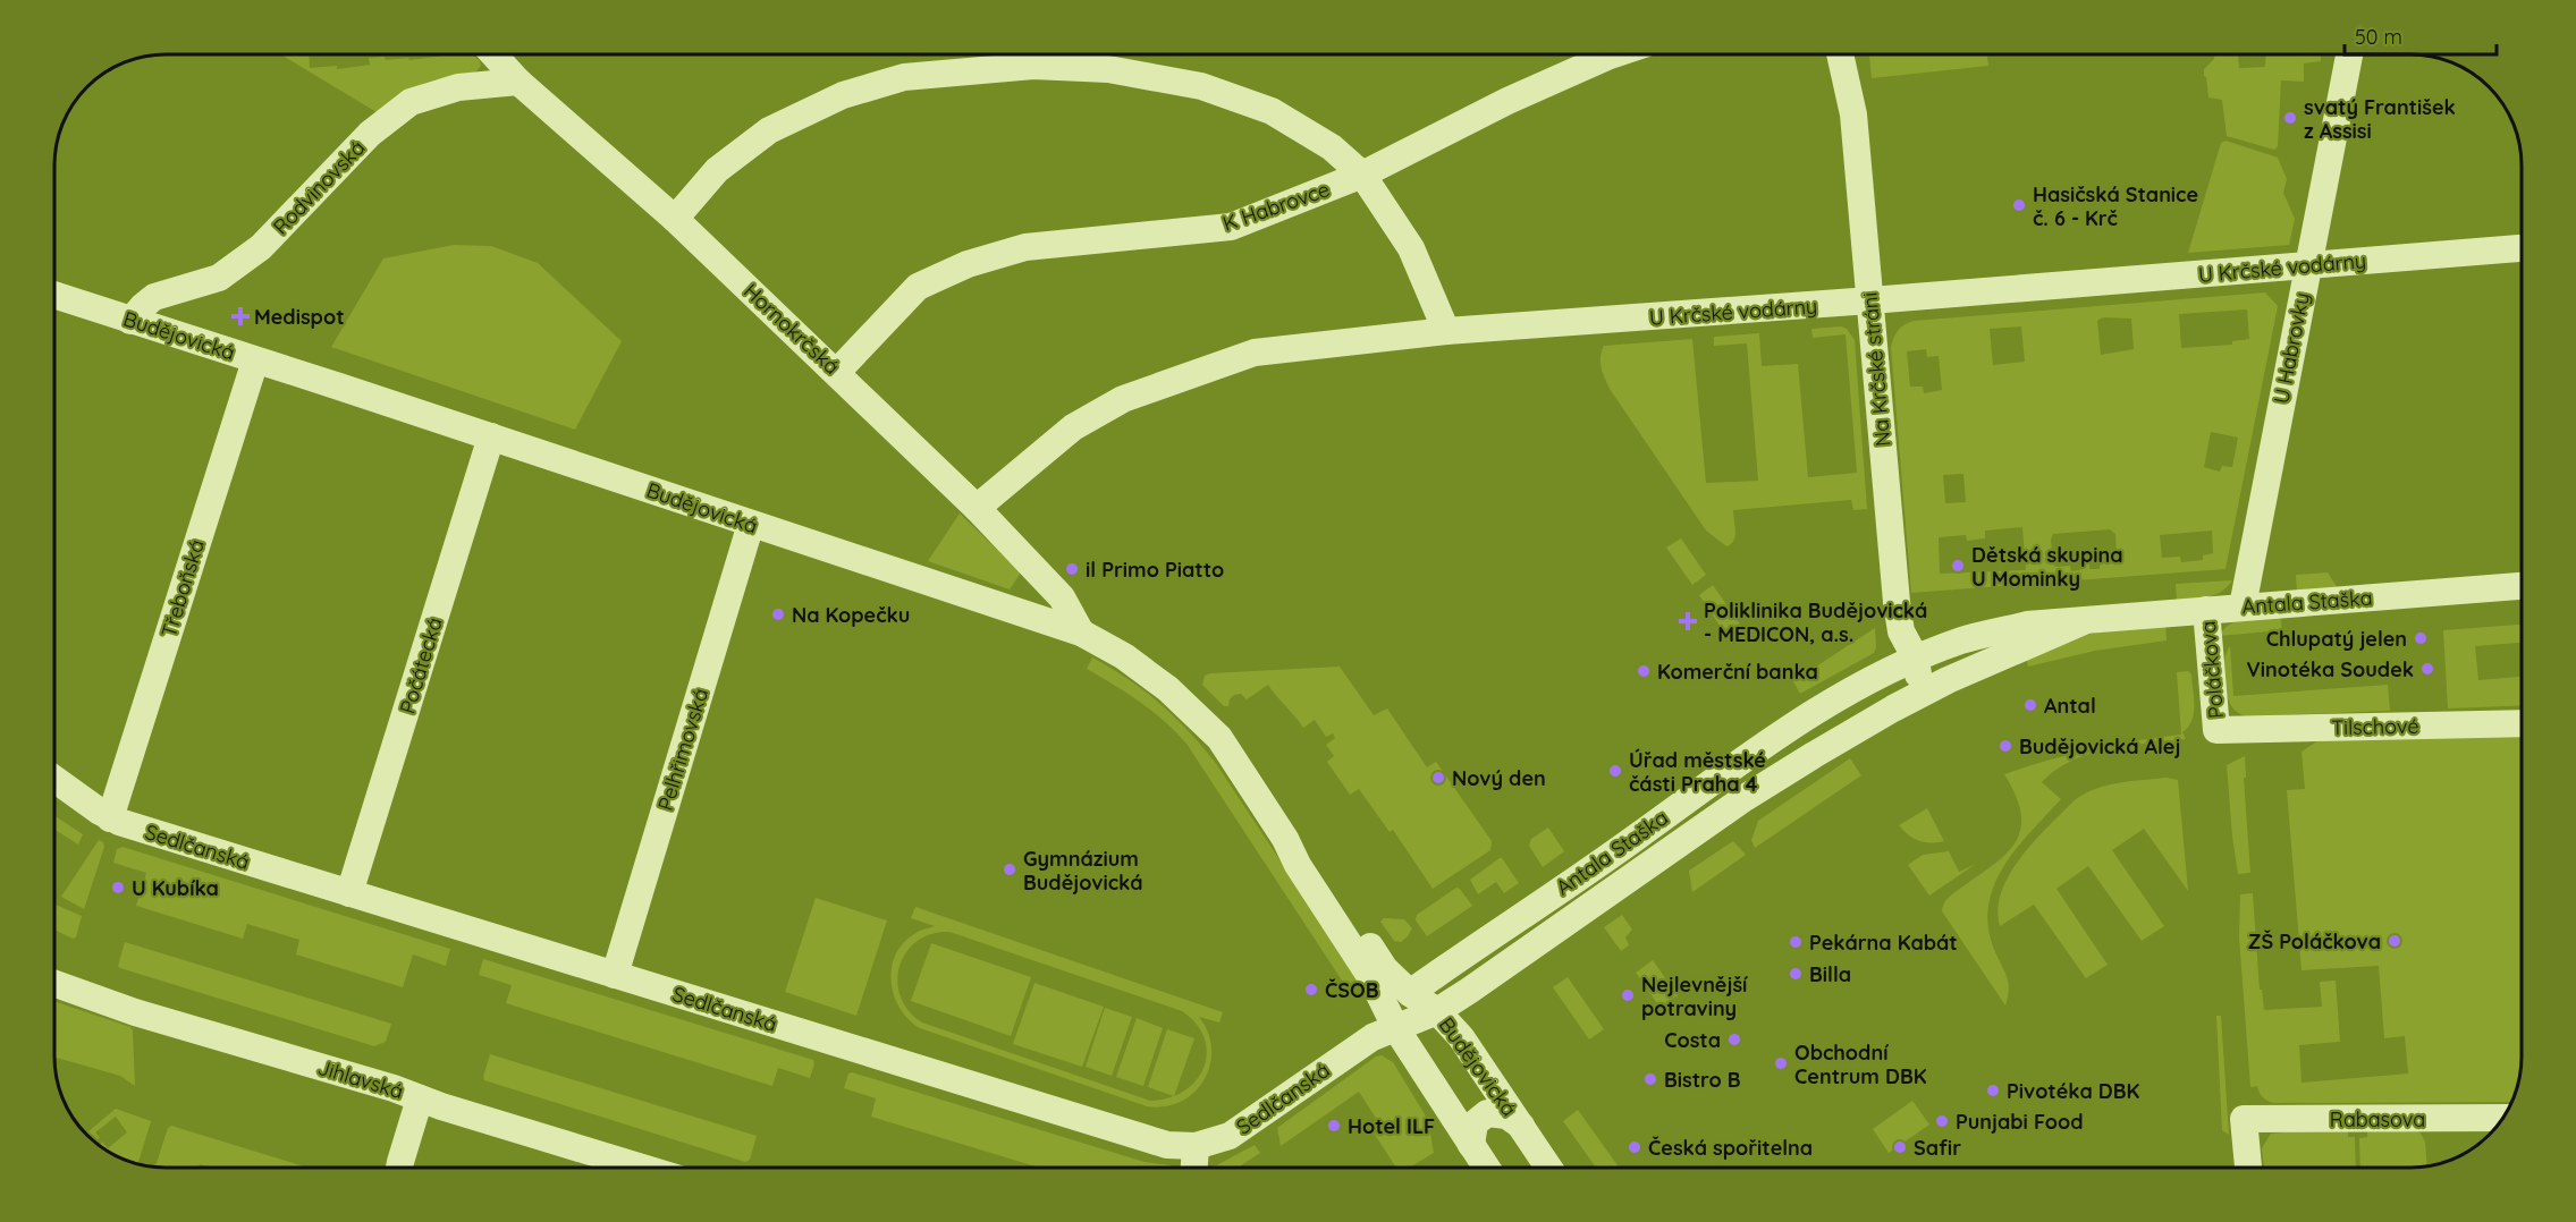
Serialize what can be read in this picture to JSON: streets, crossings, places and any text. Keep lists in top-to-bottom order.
{
  "streets": {
    "street": [
      "Rodvinovská",
      "K Habrovce",
      "U Krčské vodárny",
      "Hornokrčská",
      "Budějovická",
      "U Habrovky",
      "Na Krčské stráni",
      "Třeboňská",
      "Antala Staška",
      "Počátecká",
      "Poláčkova",
      "Tilschové",
      "Pelhřimovská",
      "Sedlčanská",
      "Jihlavská",
      "Rabasova"
    ]
  },
  "crossings": [
    ["Rodvinovská", "Hornokrčská"],
    ["Rodvinovská", "Budějovická"],
    ["K Habrovce", "Hornokrčská"],
    ["U Krčské vodárny", "Hornokrčská"],
    ["U Krčské vodárny", "U Habrovky"],
    ["U Krčské vodárny", "Na Krčské stráni"],
    ["Hornokrčská", "Budějovická"],
    ["Budějovická", "Třeboňská"],
    ["Budějovická", "Antala Staška"],
    ["Budějovická", "Počátecká"],
    ["Budějovická", "Pelhřimovská"],
    ["Budějovická", "Sedlčanská"],
    ["U Habrovky", "Antala Staška"],
    ["Na Krčské stráni", "Antala Staška"],
    ["Třeboňská", "Sedlčanská"],
    ["Antala Staška", "Poláčkova"],
    ["Antala Staška", "Sedlčanská"],
    ["Počátecká", "Sedlčanská"],
    ["Poláčkova", "Tilschové"],
    ["Pelhřimovská", "Sedlčanská"]
  ],
  "places": {
    "other": [
      "svatý František z Assisi",
      "Hasičská Stanice č. 6 - Krč",
      "Dětská skupina U Mominky",
      "il Primo Piatto",
      "Na Kopečku",
      "Chlupatý jelen",
      "Vinotéka Soudek",
      "Komerční banka",
      "Antal",
      "Budějovická Alej",
      "Úřad městské části Praha 4",
      "Nový den",
      "Gymnázium Budějovická",
      "U Kubíka",
      "ZŠ Poláčkova",
      "Pekárna Kabát",
      "Billa",
      "ČSOB",
      "Nejlevnější potraviny",
      "Costa",
      "Obchodní Centrum DBK",
      "Bistro B",
      "Pivotéka DBK",
      "Punjabi Food",
      "Hotel ILF",
      "Česká spořitelna",
      "Safir"
    ],
    "health": ["Medispot", "Poliklinika Budějovická - MEDICON, a.s."]
  },
  "scale_bar": "50 m"
}
